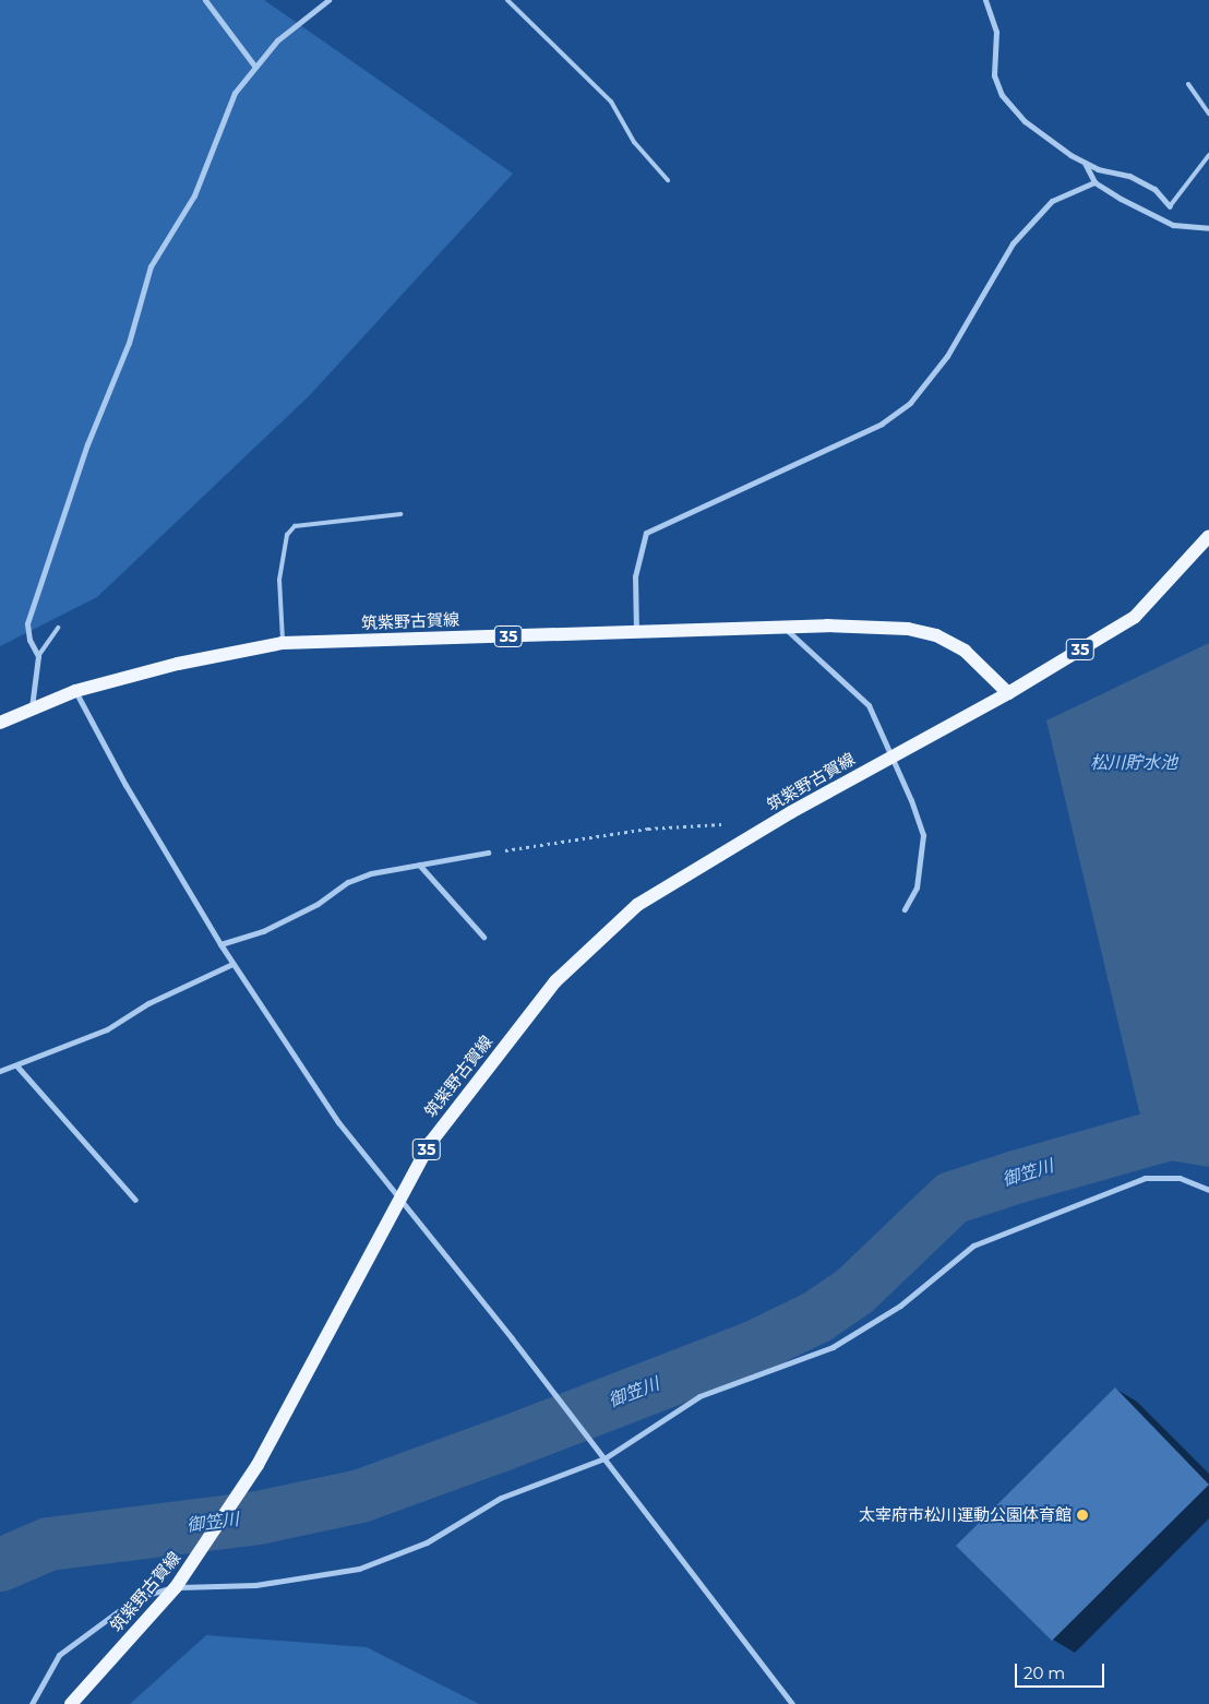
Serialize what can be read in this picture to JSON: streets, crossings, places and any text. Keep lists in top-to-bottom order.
{
  "streets": {
    "main road": ["筑紫野古賀線", "35"]
  },
  "water": ["松川貯水池", "御笠川"],
  "places": ["太宰府市松川運動公園体育館"],
  "scale_bar": "20 m"
}
